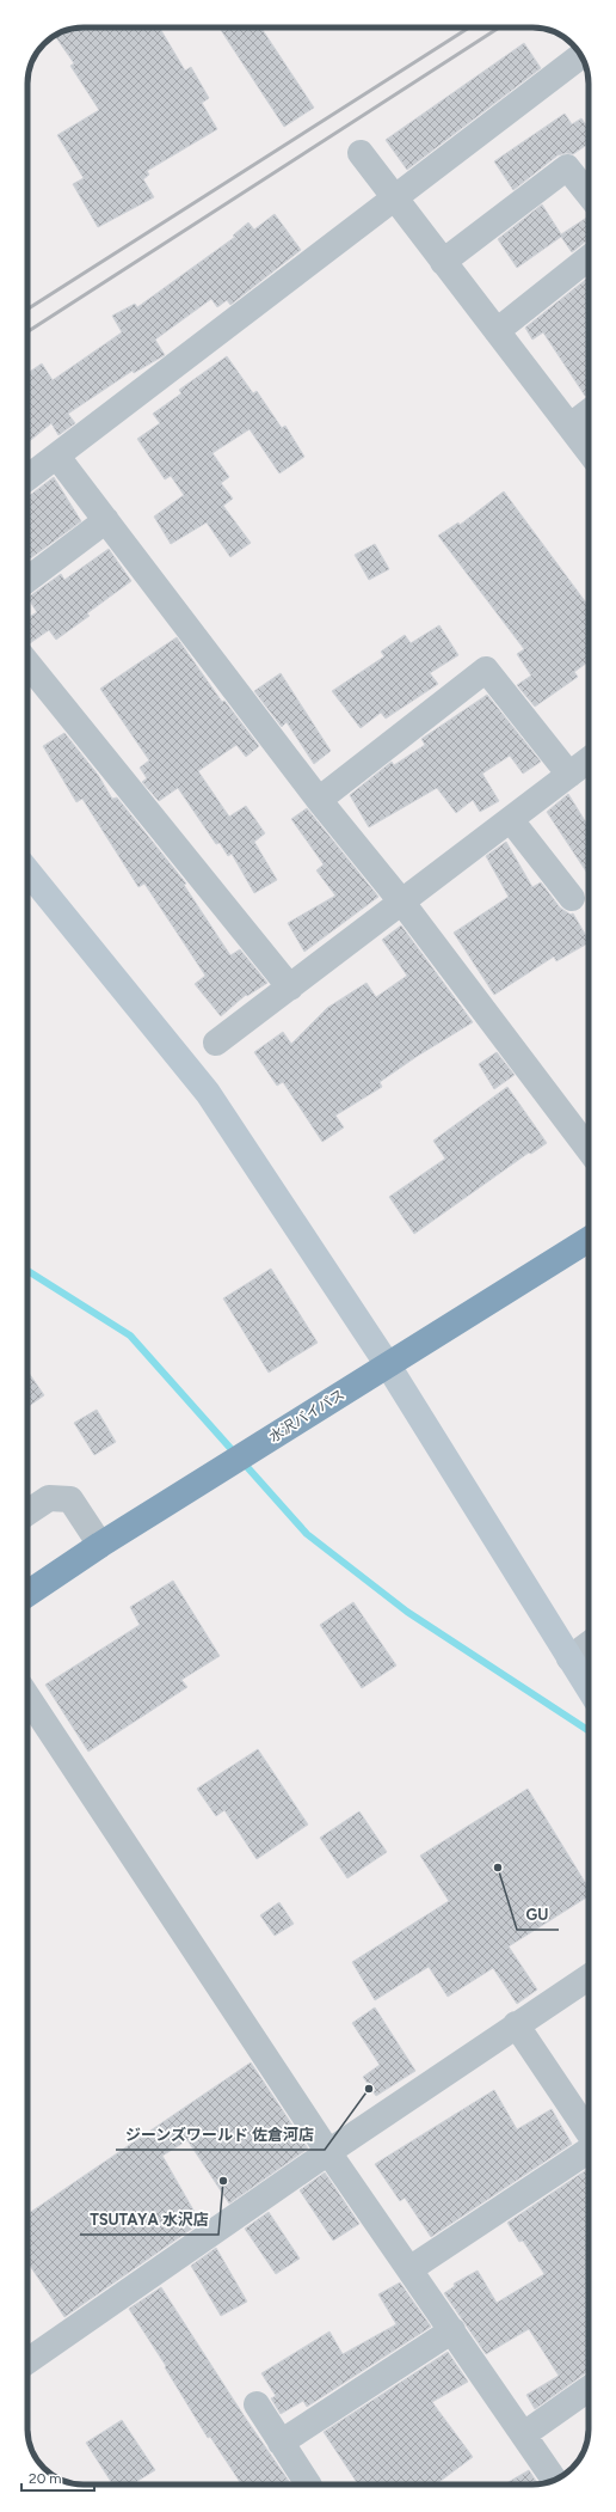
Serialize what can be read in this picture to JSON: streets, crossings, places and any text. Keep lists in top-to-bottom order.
{
  "streets": {
    "highway": ["水沢バイパス"]
  },
  "places": ["GU", "ジーンズワールド 佐倉河店", "TSUTAYA 水沢店"],
  "scale_bar": "20 m"
}
